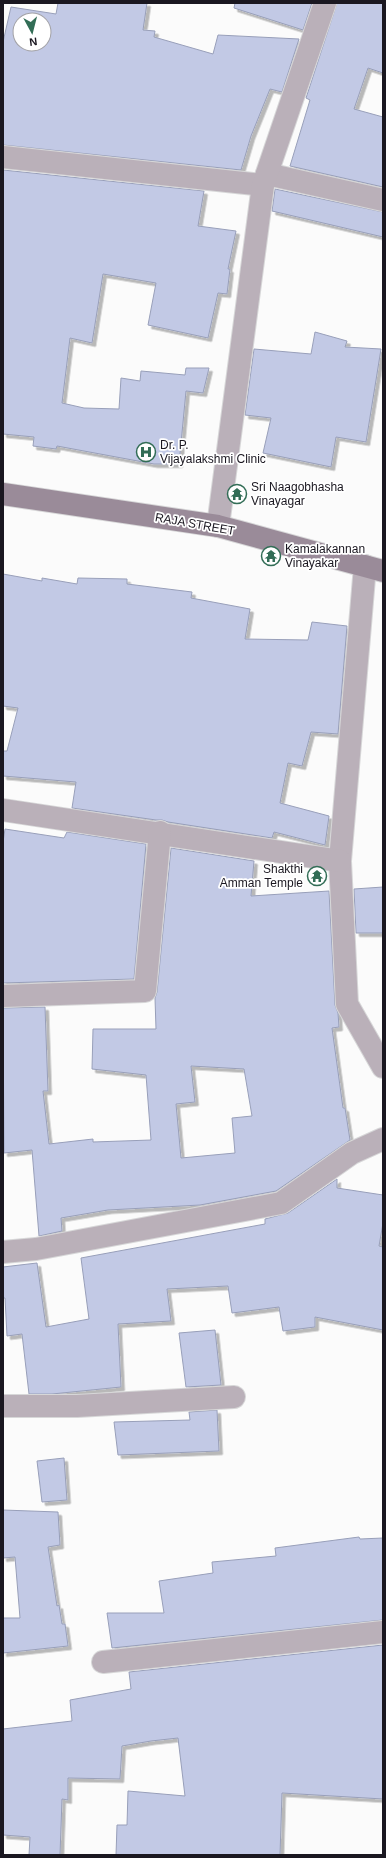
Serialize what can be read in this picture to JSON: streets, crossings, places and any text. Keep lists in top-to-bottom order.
{
  "streets": {
    "main road": ["RAJA STREET"]
  },
  "places": {
    "hospital": ["Dr. P. Vijayalakshmi Clinic"],
    "temple": ["Sri Naagobhasha Vinayagar", "Kamalakannan Vinayakar", "Shakthi Amman Temple"]
  },
  "north": "bottom"
}
